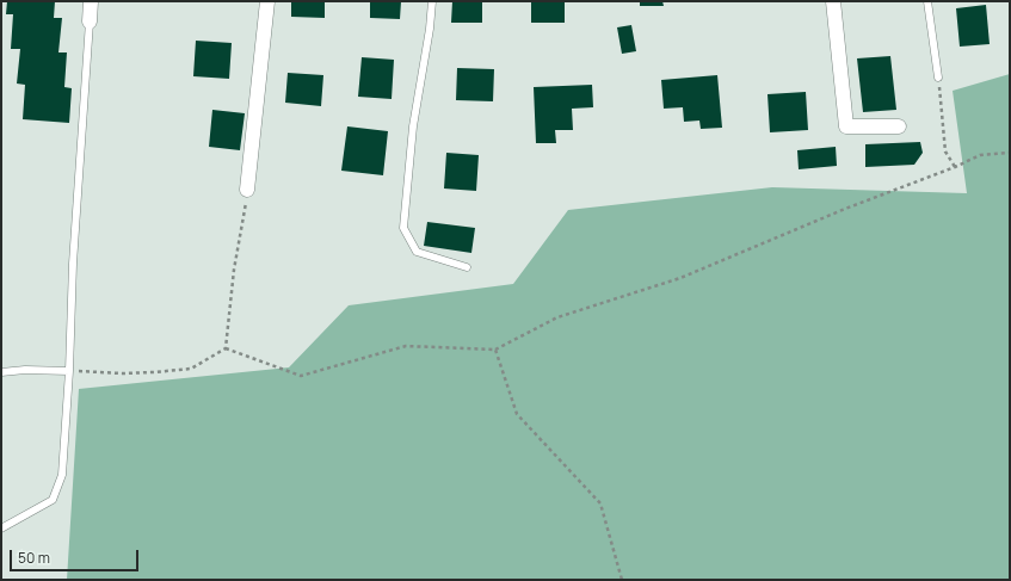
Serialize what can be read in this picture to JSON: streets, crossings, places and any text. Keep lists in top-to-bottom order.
{
  "scale_bar": "50 m"
}
